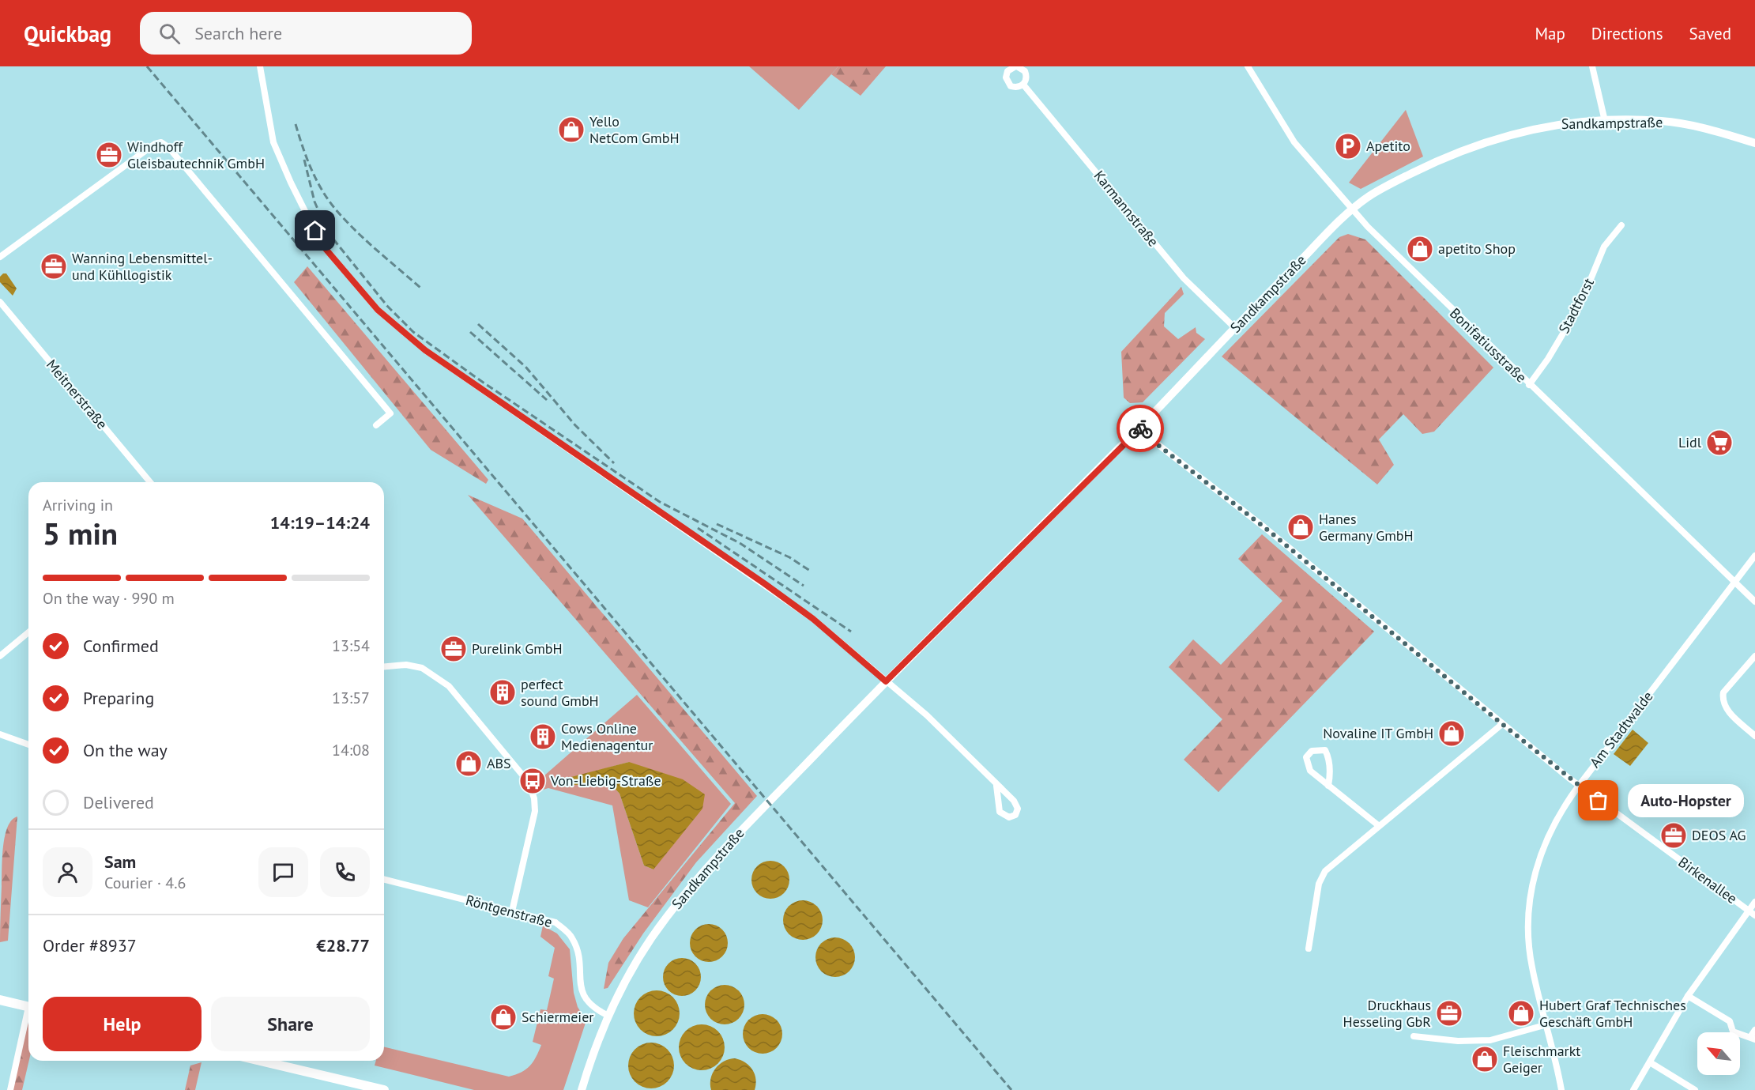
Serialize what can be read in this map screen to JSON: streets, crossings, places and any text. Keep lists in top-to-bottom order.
{
  "streets": {
    "street": [
      "Sandkampstraße",
      "Karmannstraße",
      "Stadtforst",
      "Bonifatiusstraße",
      "Meitnerstraße",
      "Am Stadtwalde",
      "Birkenallee",
      "Röntgenstraße"
    ]
  },
  "crossings": [
    ["Sandkampstraße", "Karmannstraße"],
    ["Sandkampstraße", "Bonifatiusstraße"],
    ["Sandkampstraße", "Birkenallee"],
    ["Sandkampstraße", "Röntgenstraße"],
    ["Stadtforst", "Bonifatiusstraße"],
    ["Bonifatiusstraße", "Am Stadtwalde"],
    ["Am Stadtwalde", "Birkenallee"]
  ],
  "places": {
    "shop": [
      "Yello NetCom GmbH",
      "apetito Shop",
      "Hanes Germany GmbH",
      "Novaline IT GmbH",
      "ABS",
      "Hubert Graf Technisches Geschäft GmbH",
      "Schiermeier",
      "Fleischmarkt Geiger"
    ],
    "parking": ["Apetito"],
    "office": [
      "Windhoff Gleisbautechnik GmbH",
      "Wanning Lebensmittel- und Kühllogistik",
      "Purelink GmbH",
      "DEOS AG",
      "Druckhaus Hesseling GbR"
    ],
    "supermarket": ["Lidl"],
    "building": ["perfect sound GmbH", "Cows Online Medienagentur"],
    "bus stop": ["Von-Liebig-Straße"],
    "other": ["Auto-Hopster"]
  },
  "north": "top left",
  "page": {
    "header": "Quickbag",
    "search": "Search here",
    "nav": ["Map", "Directions", "Saved"],
    "heading": ["5 min", "Arriving in", "14:19–14:24"],
    "panel": [
      "Sam",
      "Courier · 4.6",
      "Order #8937",
      "€28.77"
    ],
    "bar": "On the way · 990 m",
    "list": [
      ["Confirmed", "13:54"],
      ["Preparing", "13:57"],
      ["On the way", "14:08"],
      "Delivered"
    ],
    "bubble": "Auto-Hopster",
    "buttons": ["Help", "Share"]
  }
}
